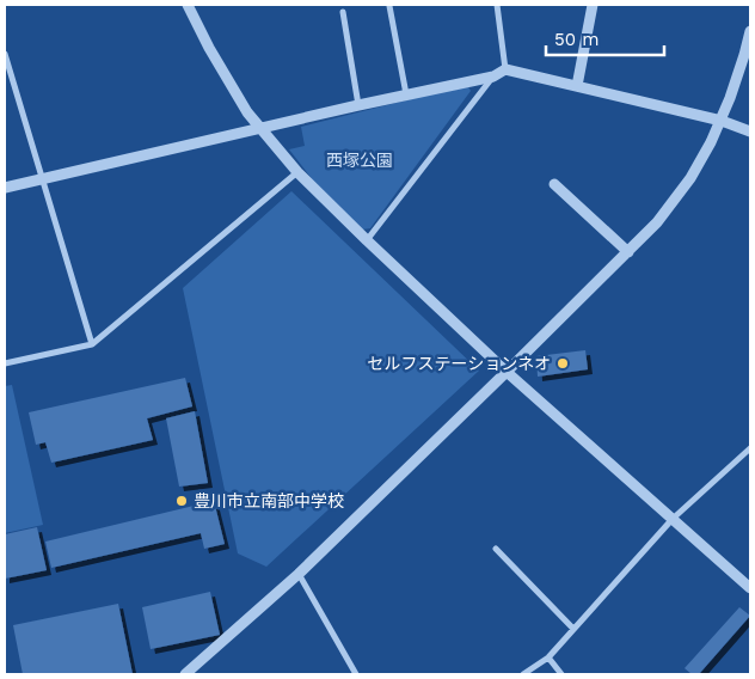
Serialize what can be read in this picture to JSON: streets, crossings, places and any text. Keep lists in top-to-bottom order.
{
  "parks": ["西塚公園"],
  "places": ["セルフステーションネオ", "豊川市立南部中学校"],
  "scale_bar": "50 m"
}
